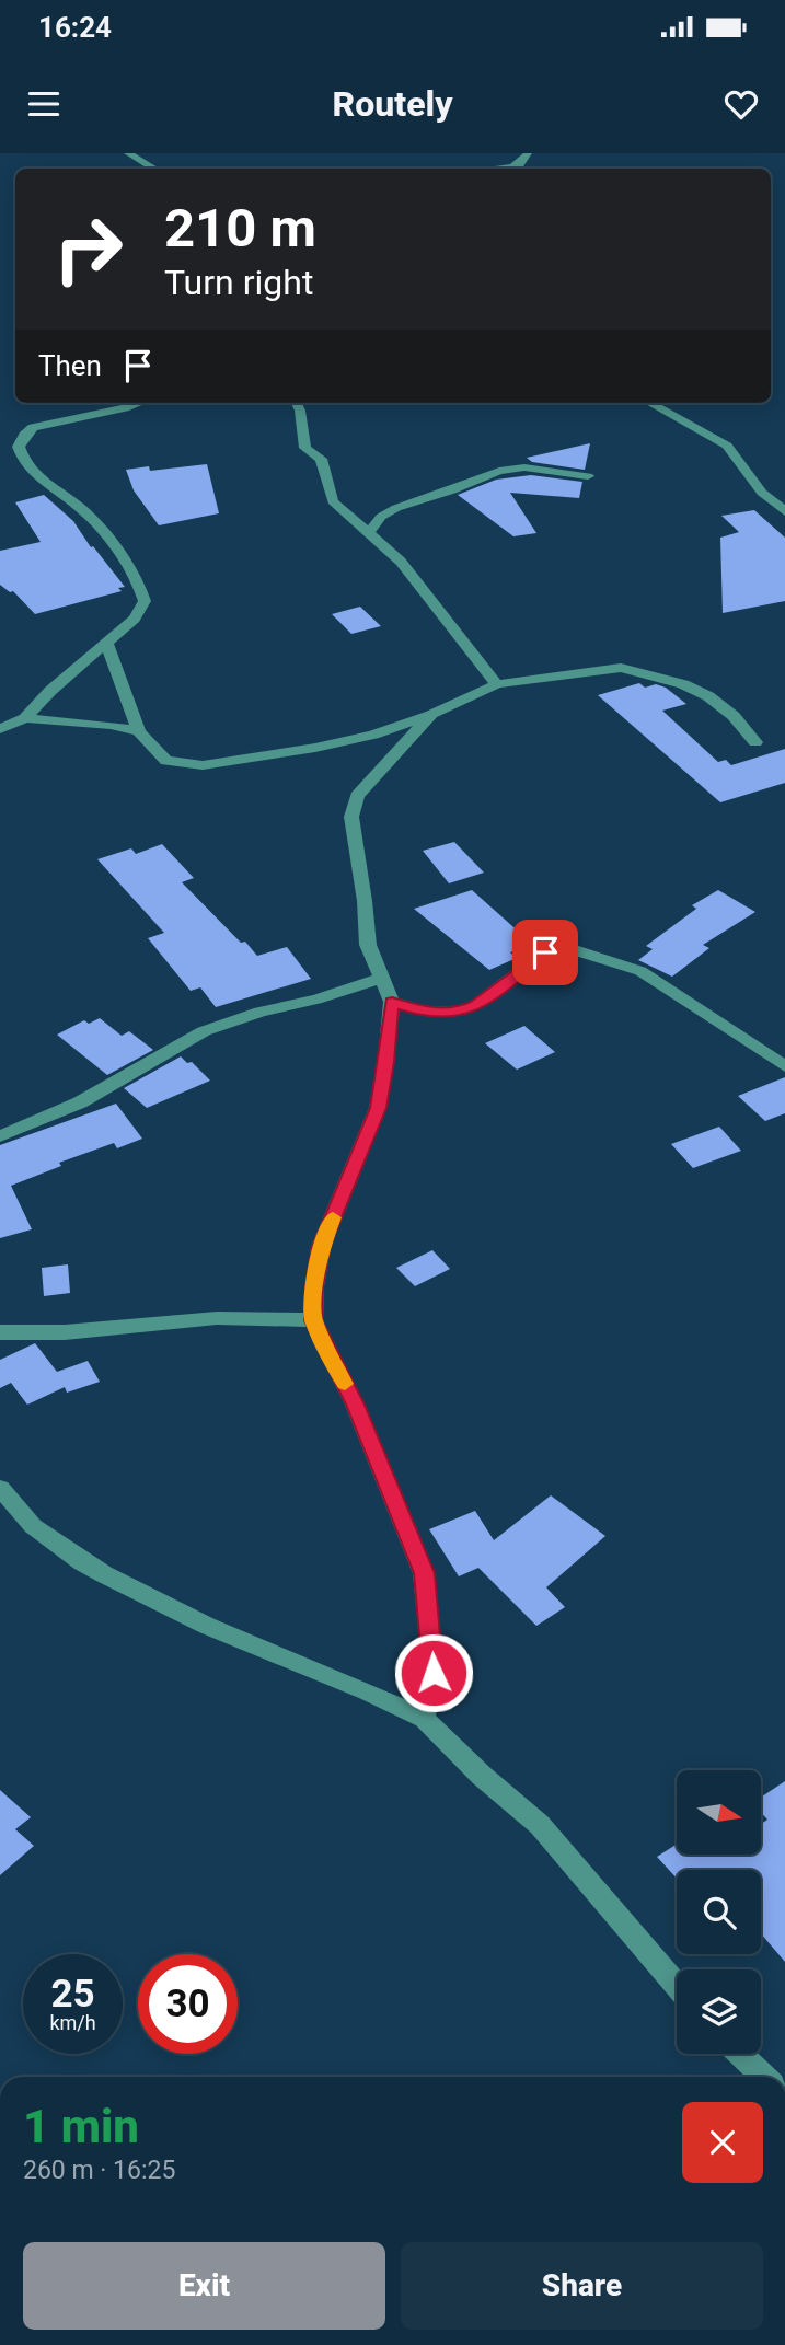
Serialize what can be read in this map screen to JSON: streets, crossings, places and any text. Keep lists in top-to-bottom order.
{
  "north": "right",
  "page": {
    "status": "16:24",
    "header": "Routely",
    "turn": ["210 m", "Turn right"],
    "then": "Then",
    "speed": "25 km/h",
    "limit": "30",
    "heading": ["1 min", "260 m · 16:25"],
    "buttons": ["Exit", "Share"]
  }
}
